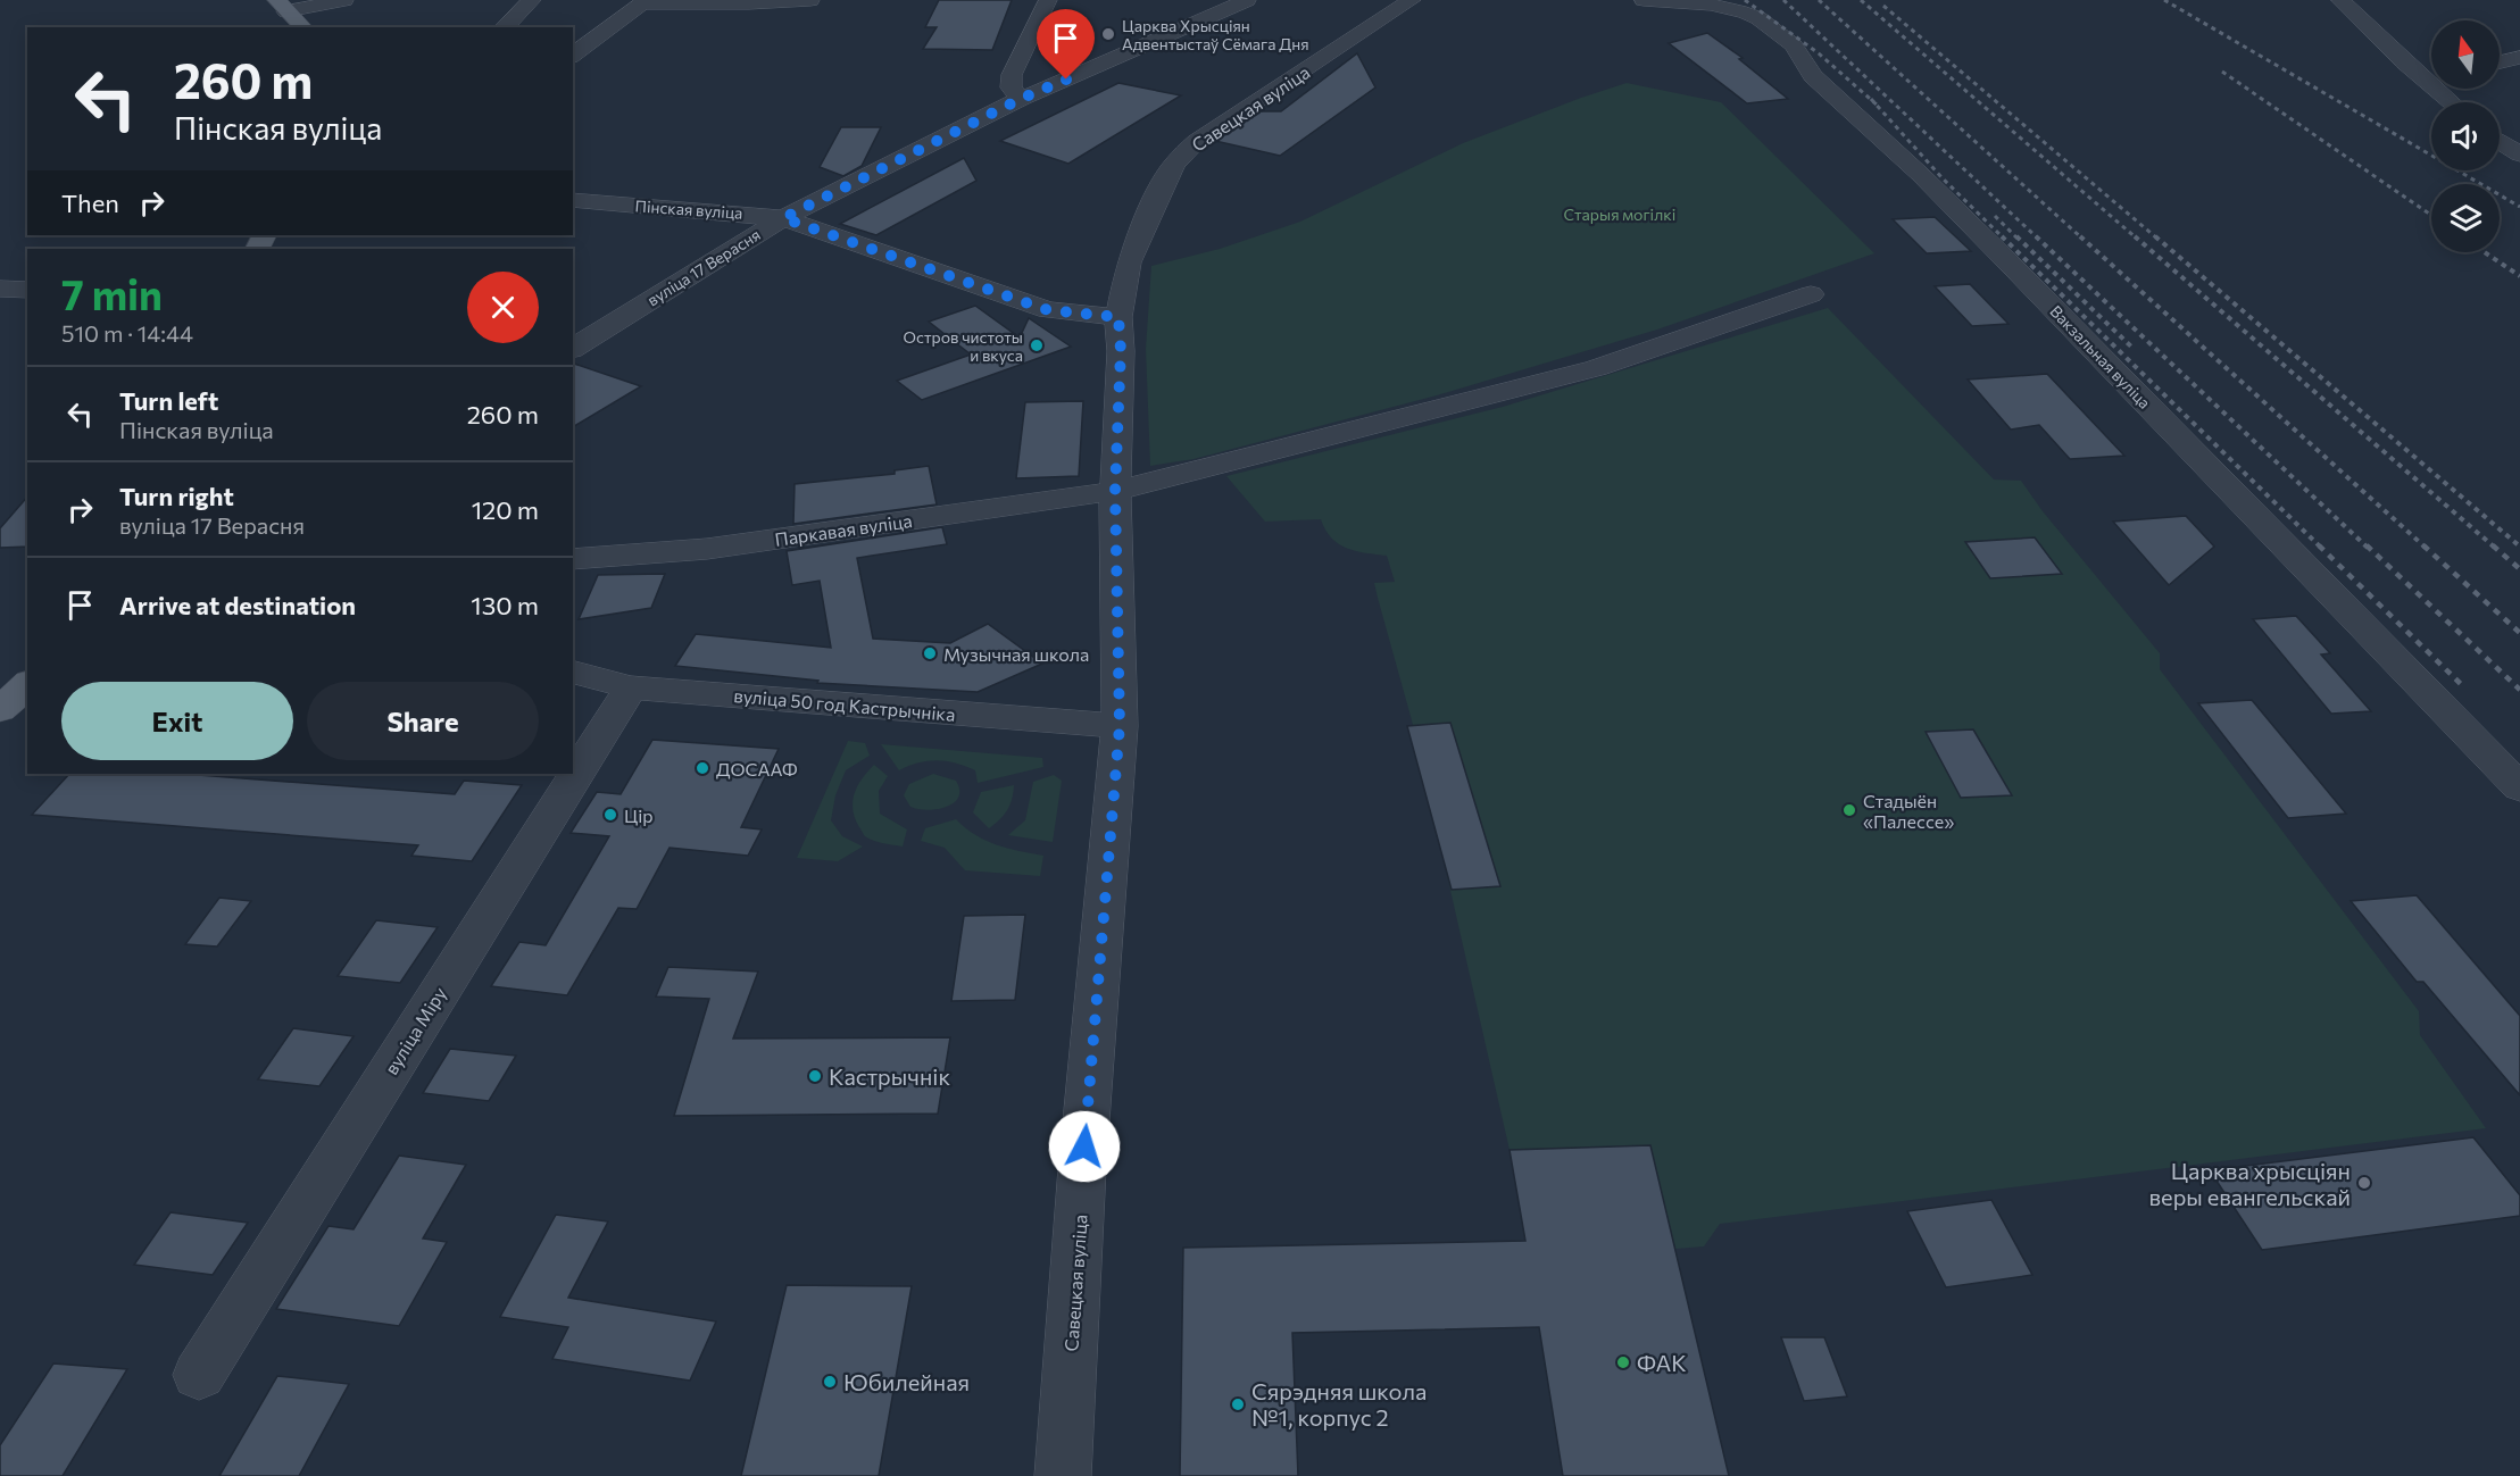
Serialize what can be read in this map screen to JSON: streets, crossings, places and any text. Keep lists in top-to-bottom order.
{
  "streets": {
    "street": [
      "Савецкая вуліца",
      "Пінская вуліца",
      "вуліца 17 Верасня",
      "Вакзальная вуліца",
      "Паркавая вуліца",
      "вуліца 50 год Кастрычніка",
      "вуліца Міру"
    ]
  },
  "crossings": [
    ["Савецкая вуліца", "Пінская вуліца"],
    ["Савецкая вуліца", "Паркавая вуліца"],
    ["Савецкая вуліца", "вуліца 50 год Кастрычніка"],
    ["Пінская вуліца", "вуліца 17 Верасня"],
    ["вуліца 50 год Кастрычніка", "вуліца Міру"]
  ],
  "parks": ["Старыя могілкі"],
  "places": [
    "Царква Хрысціян Адвентыстаў Сёмага Дня",
    "Остров чистоты и вкуса",
    "Музычная школа",
    "ДОСААФ",
    "Стадыён «Палессе»",
    "Цір",
    "Кастрычнік",
    "Царква хрысціян веры евангельскай",
    "ФАК",
    "Юбилейная",
    "Сярэдняя школа №1, корпус 2"
  ],
  "north": "top",
  "page": {
    "turn": ["260 m", "Пінская вуліца"],
    "then": "Then",
    "heading": ["7 min", "510 m · 14:44"],
    "list": [
      {
        "name": "Turn left",
        "note": "Пінская вуліца",
        "value": "260 m"
      },
      {
        "name": "Turn right",
        "note": "вуліца 17 Верасня",
        "value": "120 m"
      },
      {
        "name": "Arrive at destination",
        "value": "130 m"
      }
    ],
    "buttons": ["Exit", "Share"]
  }
}
